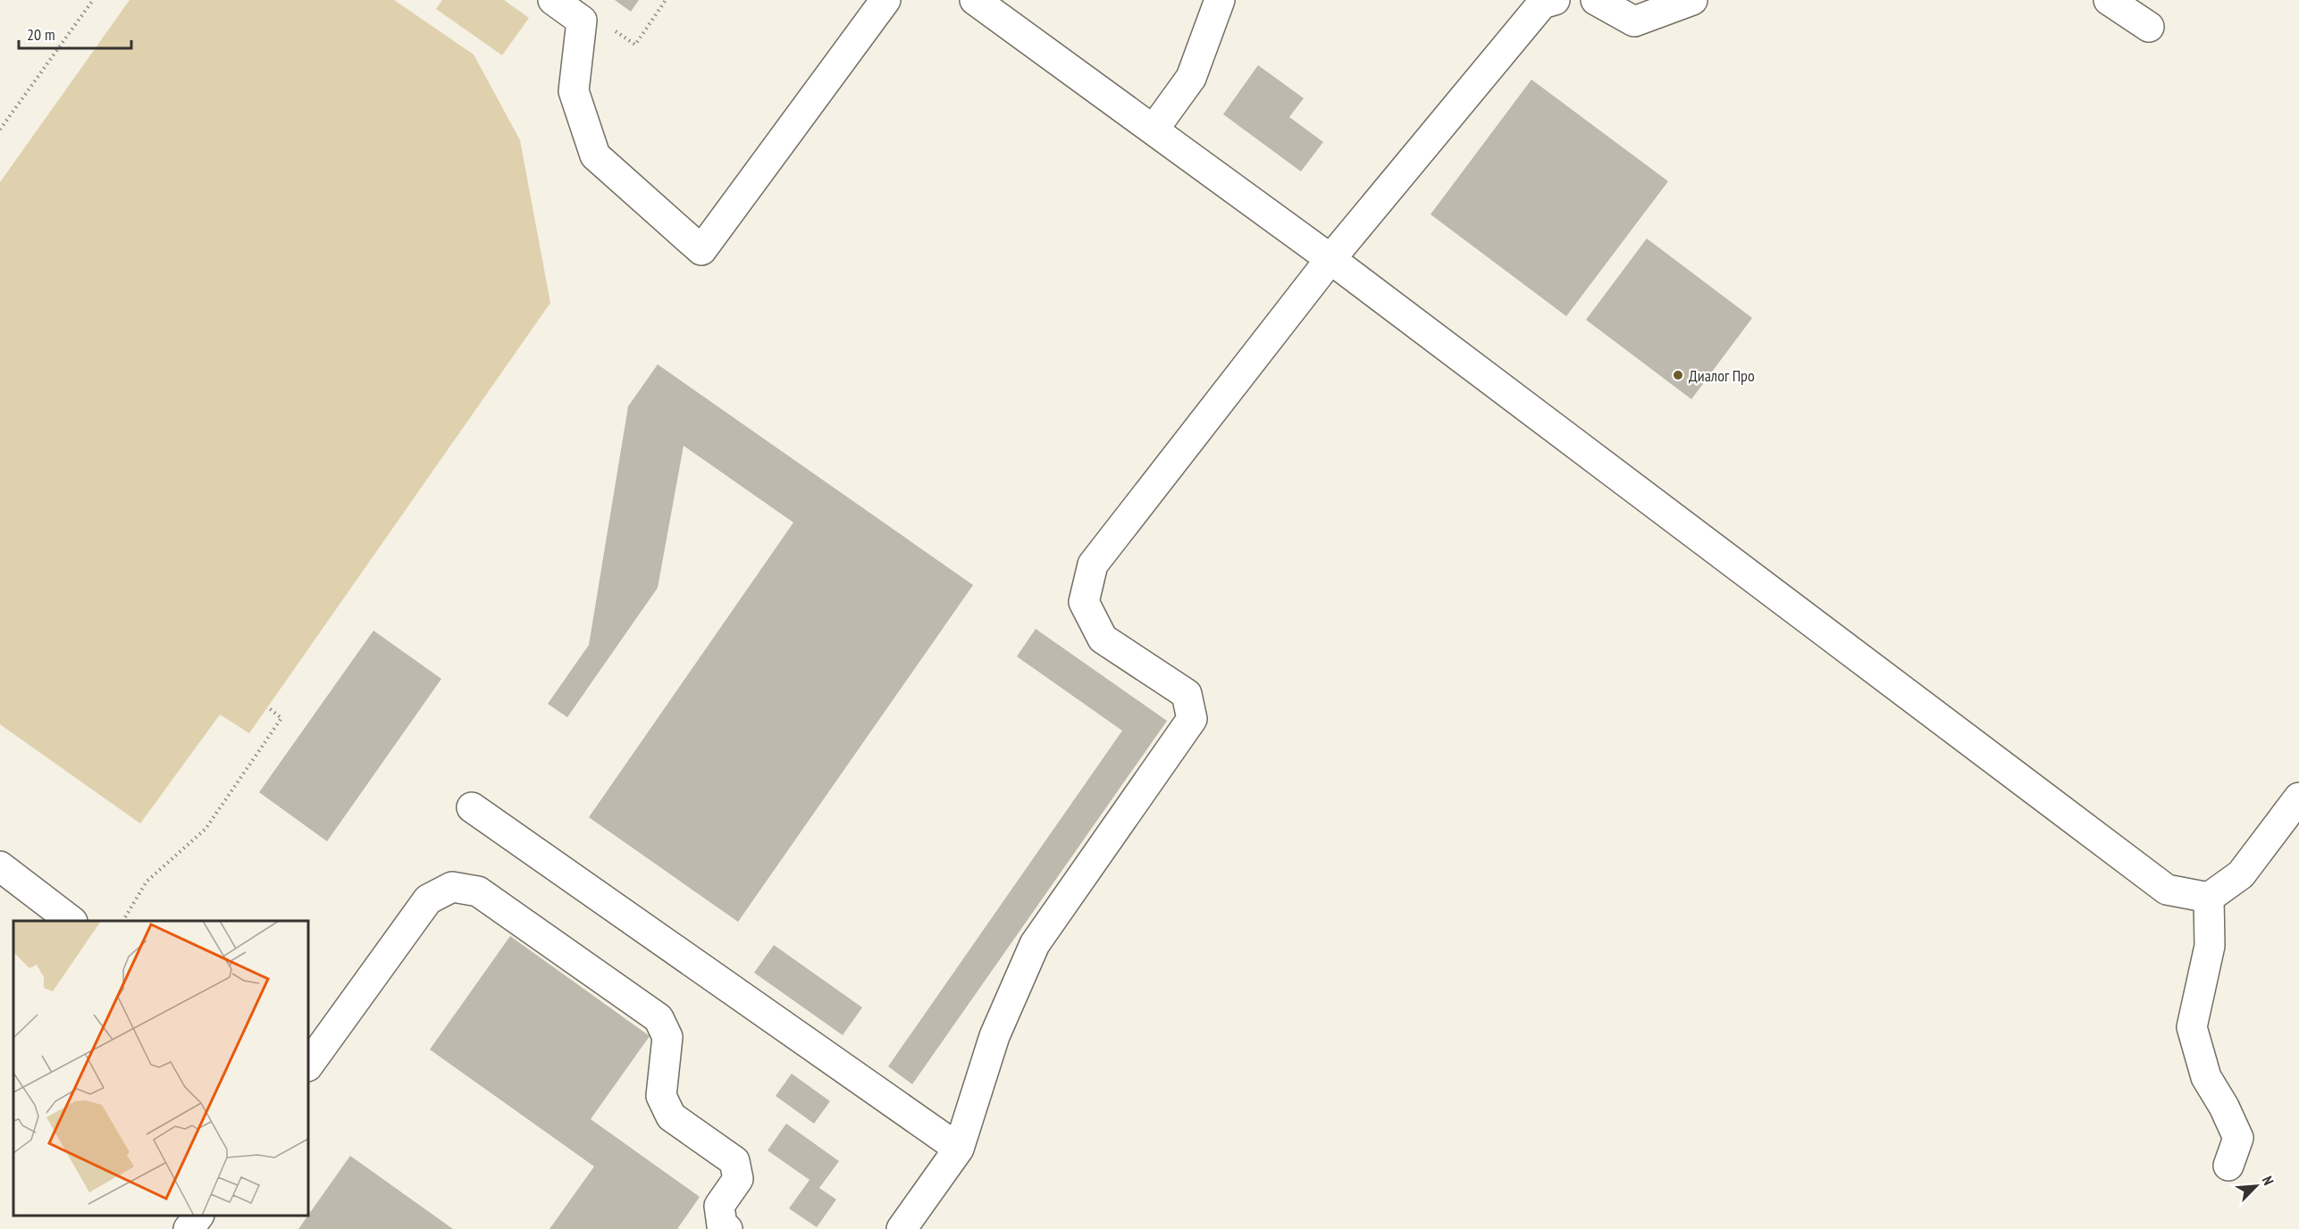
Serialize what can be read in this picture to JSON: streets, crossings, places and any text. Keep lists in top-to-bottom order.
{
  "places": ["Диалог Про"],
  "scale_bar": "20 m",
  "north": "top right"
}
